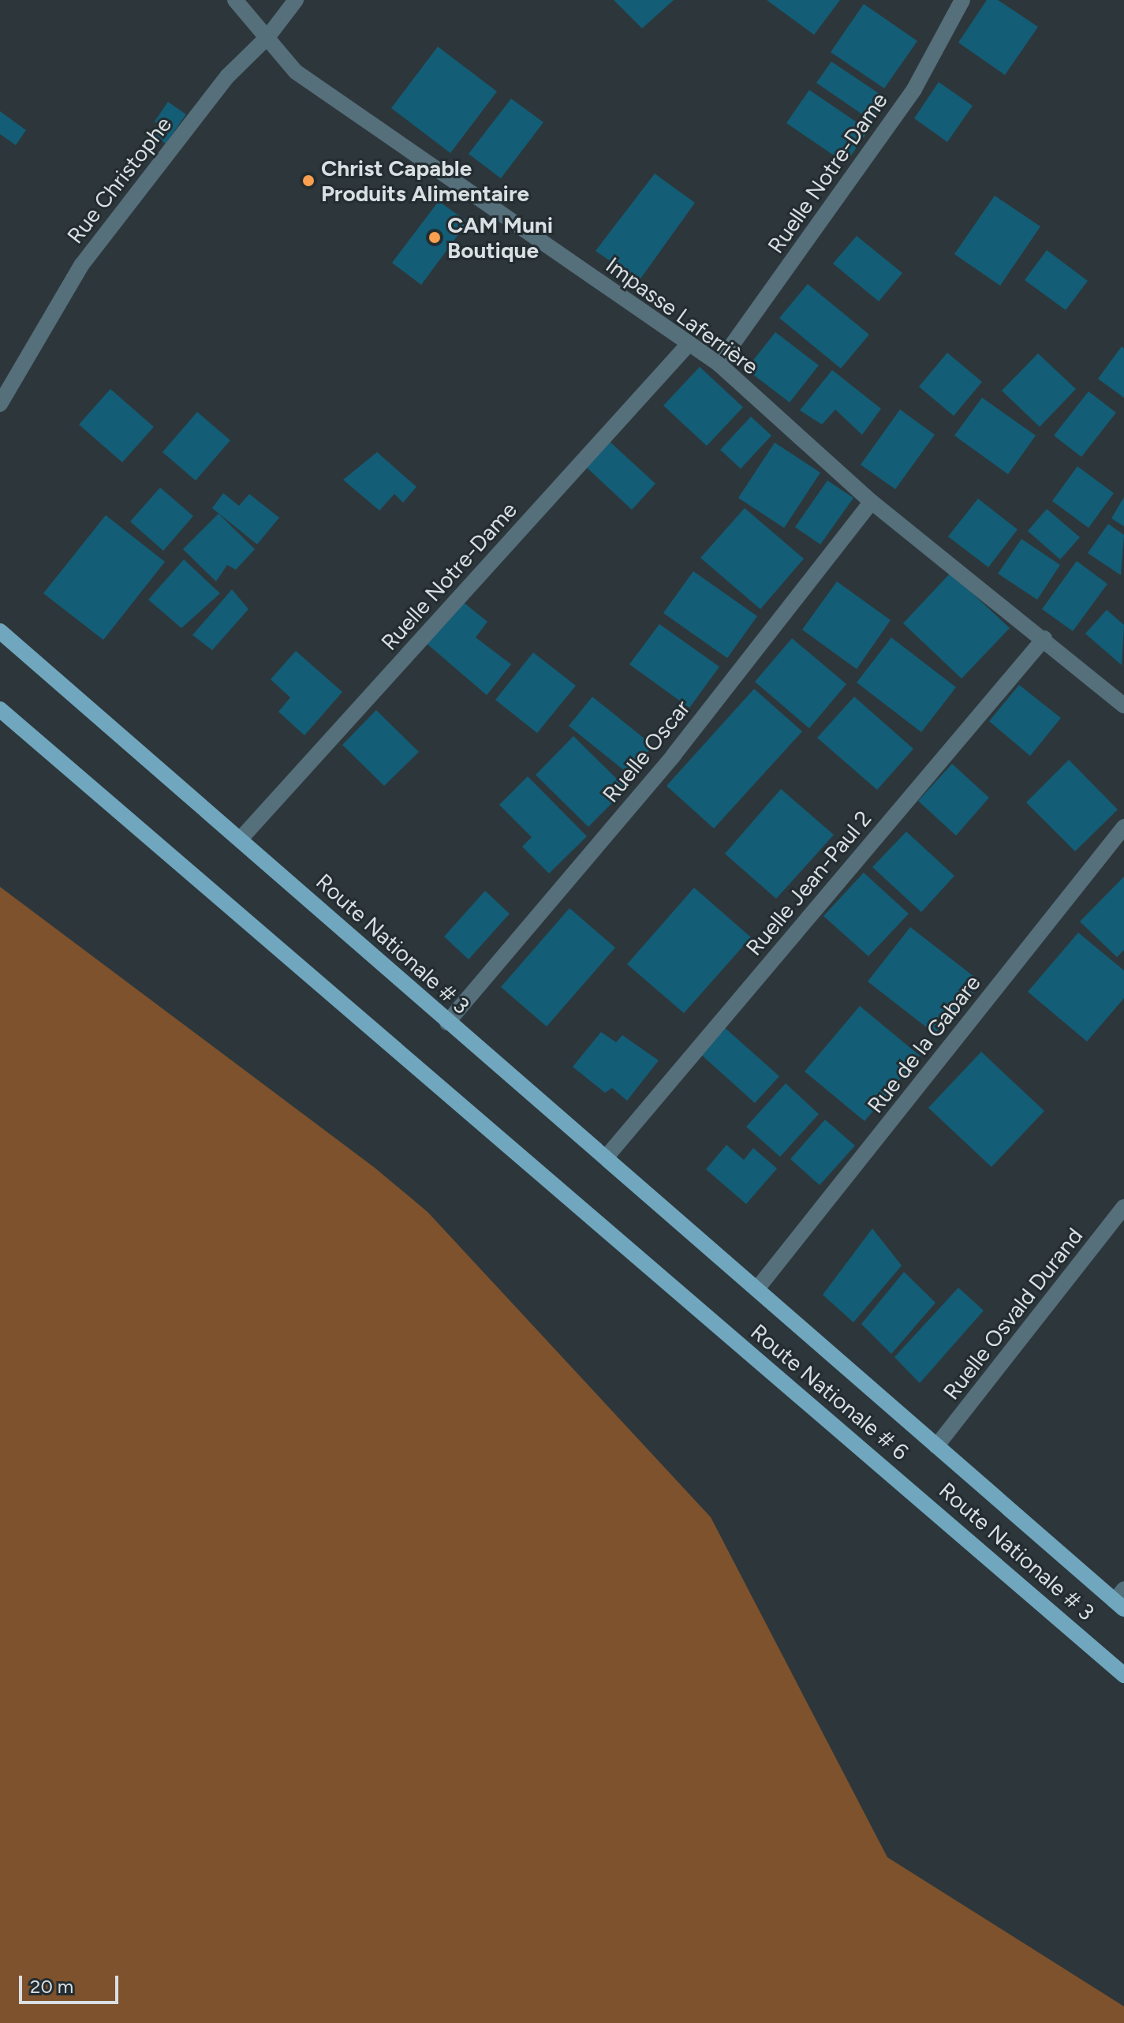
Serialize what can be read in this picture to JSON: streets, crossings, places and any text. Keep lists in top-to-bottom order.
{
  "streets": {
    "main road": ["Route Nationale # 3", "Route Nationale # 6"],
    "street": [
      "Ruelle Notre-Dame",
      "Rue Christophe",
      "Impasse Laferrière",
      "Ruelle Oscar",
      "Ruelle Jean-Paul 2",
      "Rue de la Gabare",
      "Ruelle Osvald Durand"
    ]
  },
  "crossings": [
    ["Ruelle Notre-Dame", "Impasse Laferrière"],
    ["Ruelle Notre-Dame", "Route Nationale # 3"],
    ["Rue Christophe", "Impasse Laferrière"],
    ["Impasse Laferrière", "Ruelle Oscar"],
    ["Impasse Laferrière", "Ruelle Jean-Paul 2"],
    ["Ruelle Oscar", "Route Nationale # 3"],
    ["Ruelle Jean-Paul 2", "Route Nationale # 3"],
    ["Route Nationale # 3", "Rue de la Gabare"],
    ["Route Nationale # 3", "Ruelle Osvald Durand"],
    ["Route Nationale # 3", "Route Nationale # 6"],
    ["Rue de la Gabare", "Route Nationale # 6"],
    ["Ruelle Osvald Durand", "Route Nationale # 6"]
  ],
  "places": ["Christ Capable Produits Alimentaire", "CAM Muni Boutique"],
  "scale_bar": "20 m"
}
